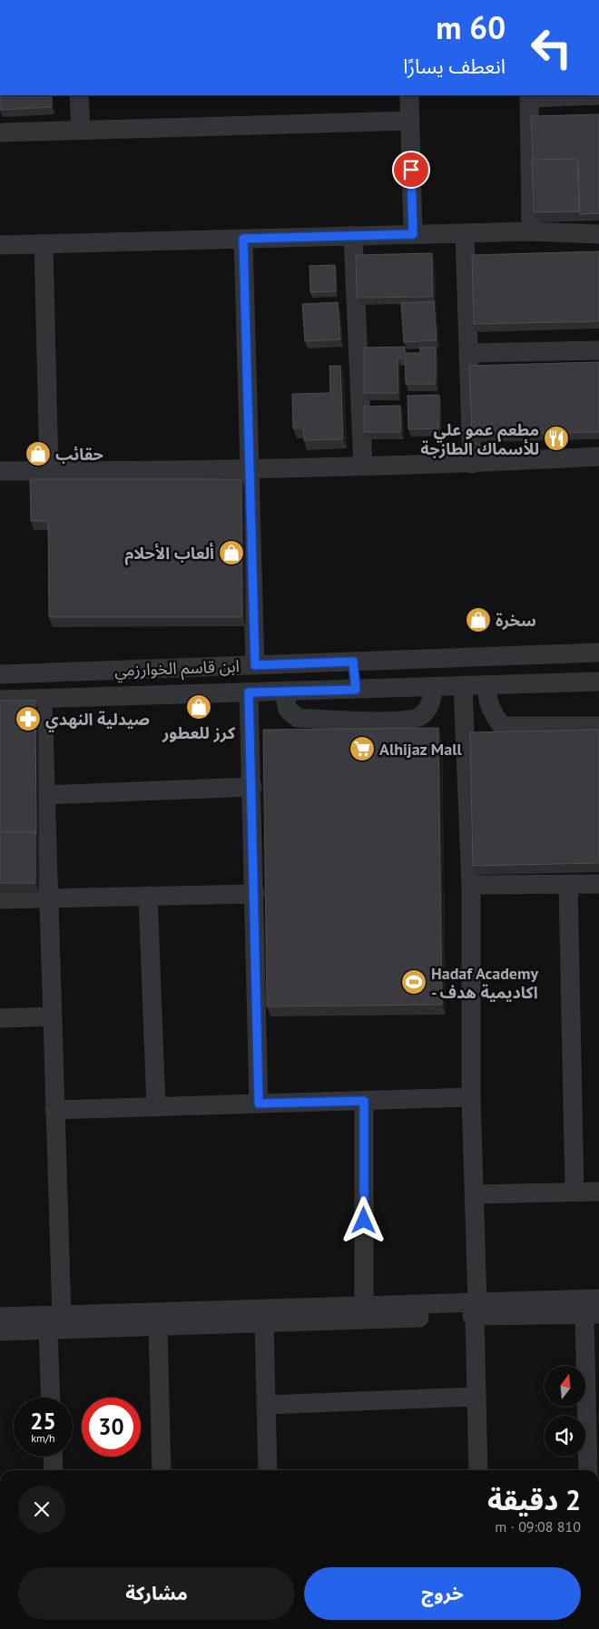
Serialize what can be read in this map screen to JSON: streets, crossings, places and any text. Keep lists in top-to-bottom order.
{
  "streets": {
    "street": ["ابن قاسم الخوارزمي"]
  },
  "places": {
    "restaurant": ["مطعم عمو علي للأسماك الطازجة"],
    "shop": [
      "حقائب",
      "ألعاب الأحلام",
      "سخرة",
      "كرز للعطور"
    ],
    "pharmacy": ["صيدلية النهدي"],
    "supermarket": ["Alhijaz Mall"],
    "sports": ["Hadaf Academy - اكاديمية هدف"]
  },
  "north": "top",
  "page": {
    "turn": ["60 m", "انعطف يسارًا"],
    "speed": "25 km/h",
    "limit": "30",
    "heading": ["2 دقيقة", "810 m · 09:08"],
    "buttons": ["خروج", "مشاركة"]
  }
}
